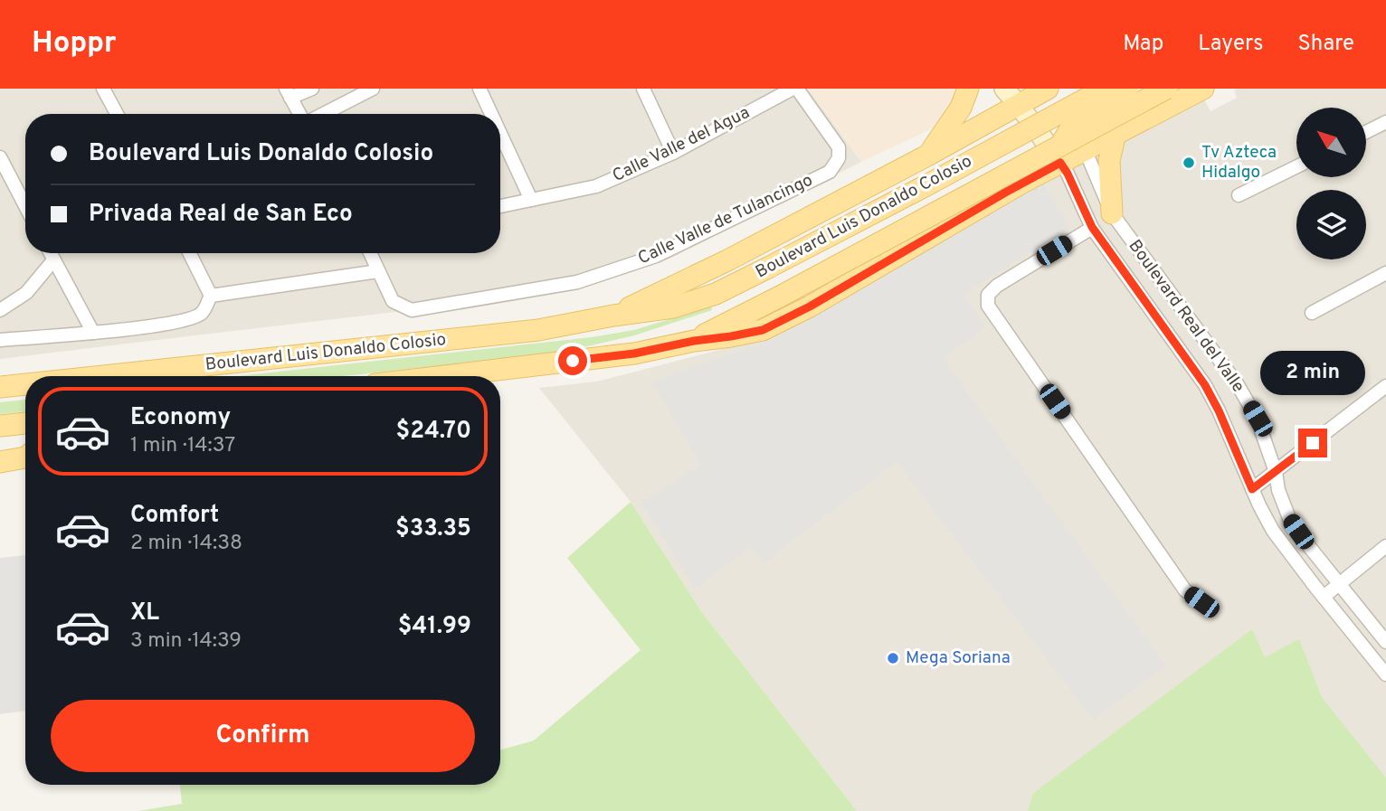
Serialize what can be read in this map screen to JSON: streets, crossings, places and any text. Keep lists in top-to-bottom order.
{
  "streets": {
    "main road": ["Boulevard Luis Donaldo Colosio"],
    "street": ["Calle Valle del Agua", "Calle Valle de Tulancingo", "Boulevard Real del Valle"]
  },
  "crossings": [
    ["Calle Valle del Agua", "Calle Valle de Tulancingo"],
    ["Boulevard Luis Donaldo Colosio", "Boulevard Real del Valle"]
  ],
  "places": ["Tv Azteca Hidalgo", "Mega Soriana"],
  "north": "top left",
  "page": {
    "header": "Hoppr",
    "nav": ["Map", "Layers", "Share"],
    "banner": ["Boulevard Luis Donaldo Colosio", "Privada Real de San Eco"],
    "bubble": "2 min",
    "list": [
      {
        "name": "Economy",
        "note": "1 min · 14:37",
        "value": "$24.70"
      },
      {
        "name": "Comfort",
        "note": "2 min · 14:38",
        "value": "$33.35"
      },
      {
        "name": "XL",
        "note": "3 min · 14:39",
        "value": "$41.99"
      }
    ],
    "buttons": "Confirm"
  }
}
